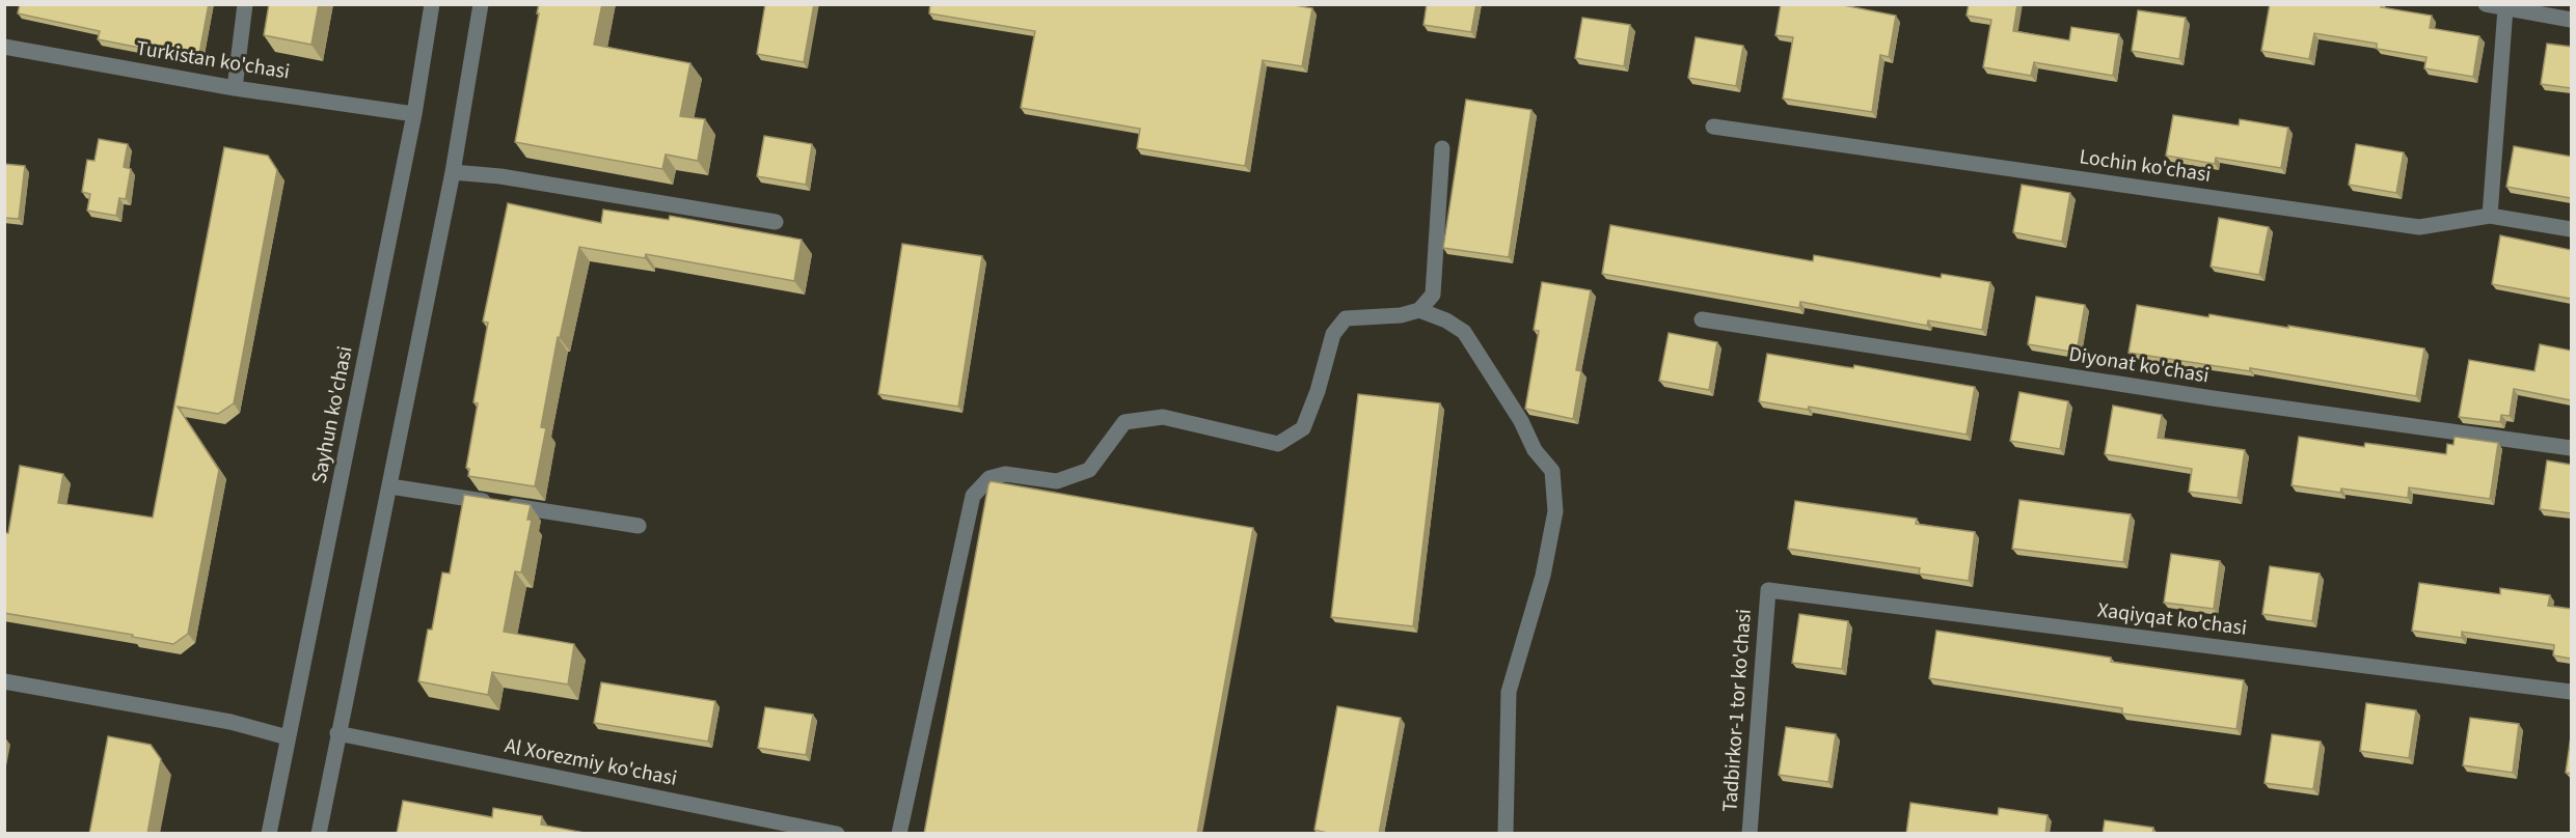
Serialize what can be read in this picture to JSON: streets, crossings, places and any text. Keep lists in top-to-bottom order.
{
  "streets": {
    "street": [
      "Turkistan ko'chasi",
      "Lochin ko'chasi",
      "Diyonat ko'chasi",
      "Sayhun ko'chasi",
      "Xaqiyqat ko'chasi",
      "Tadbirkor-1 tor ko'chasi",
      "Al Xorezmiy ko'chasi"
    ]
  },
  "crossings": [
    ["Turkistan ko'chasi", "Sayhun ko'chasi"],
    ["Xaqiyqat ko'chasi", "Tadbirkor-1 tor ko'chasi"]
  ]
}
